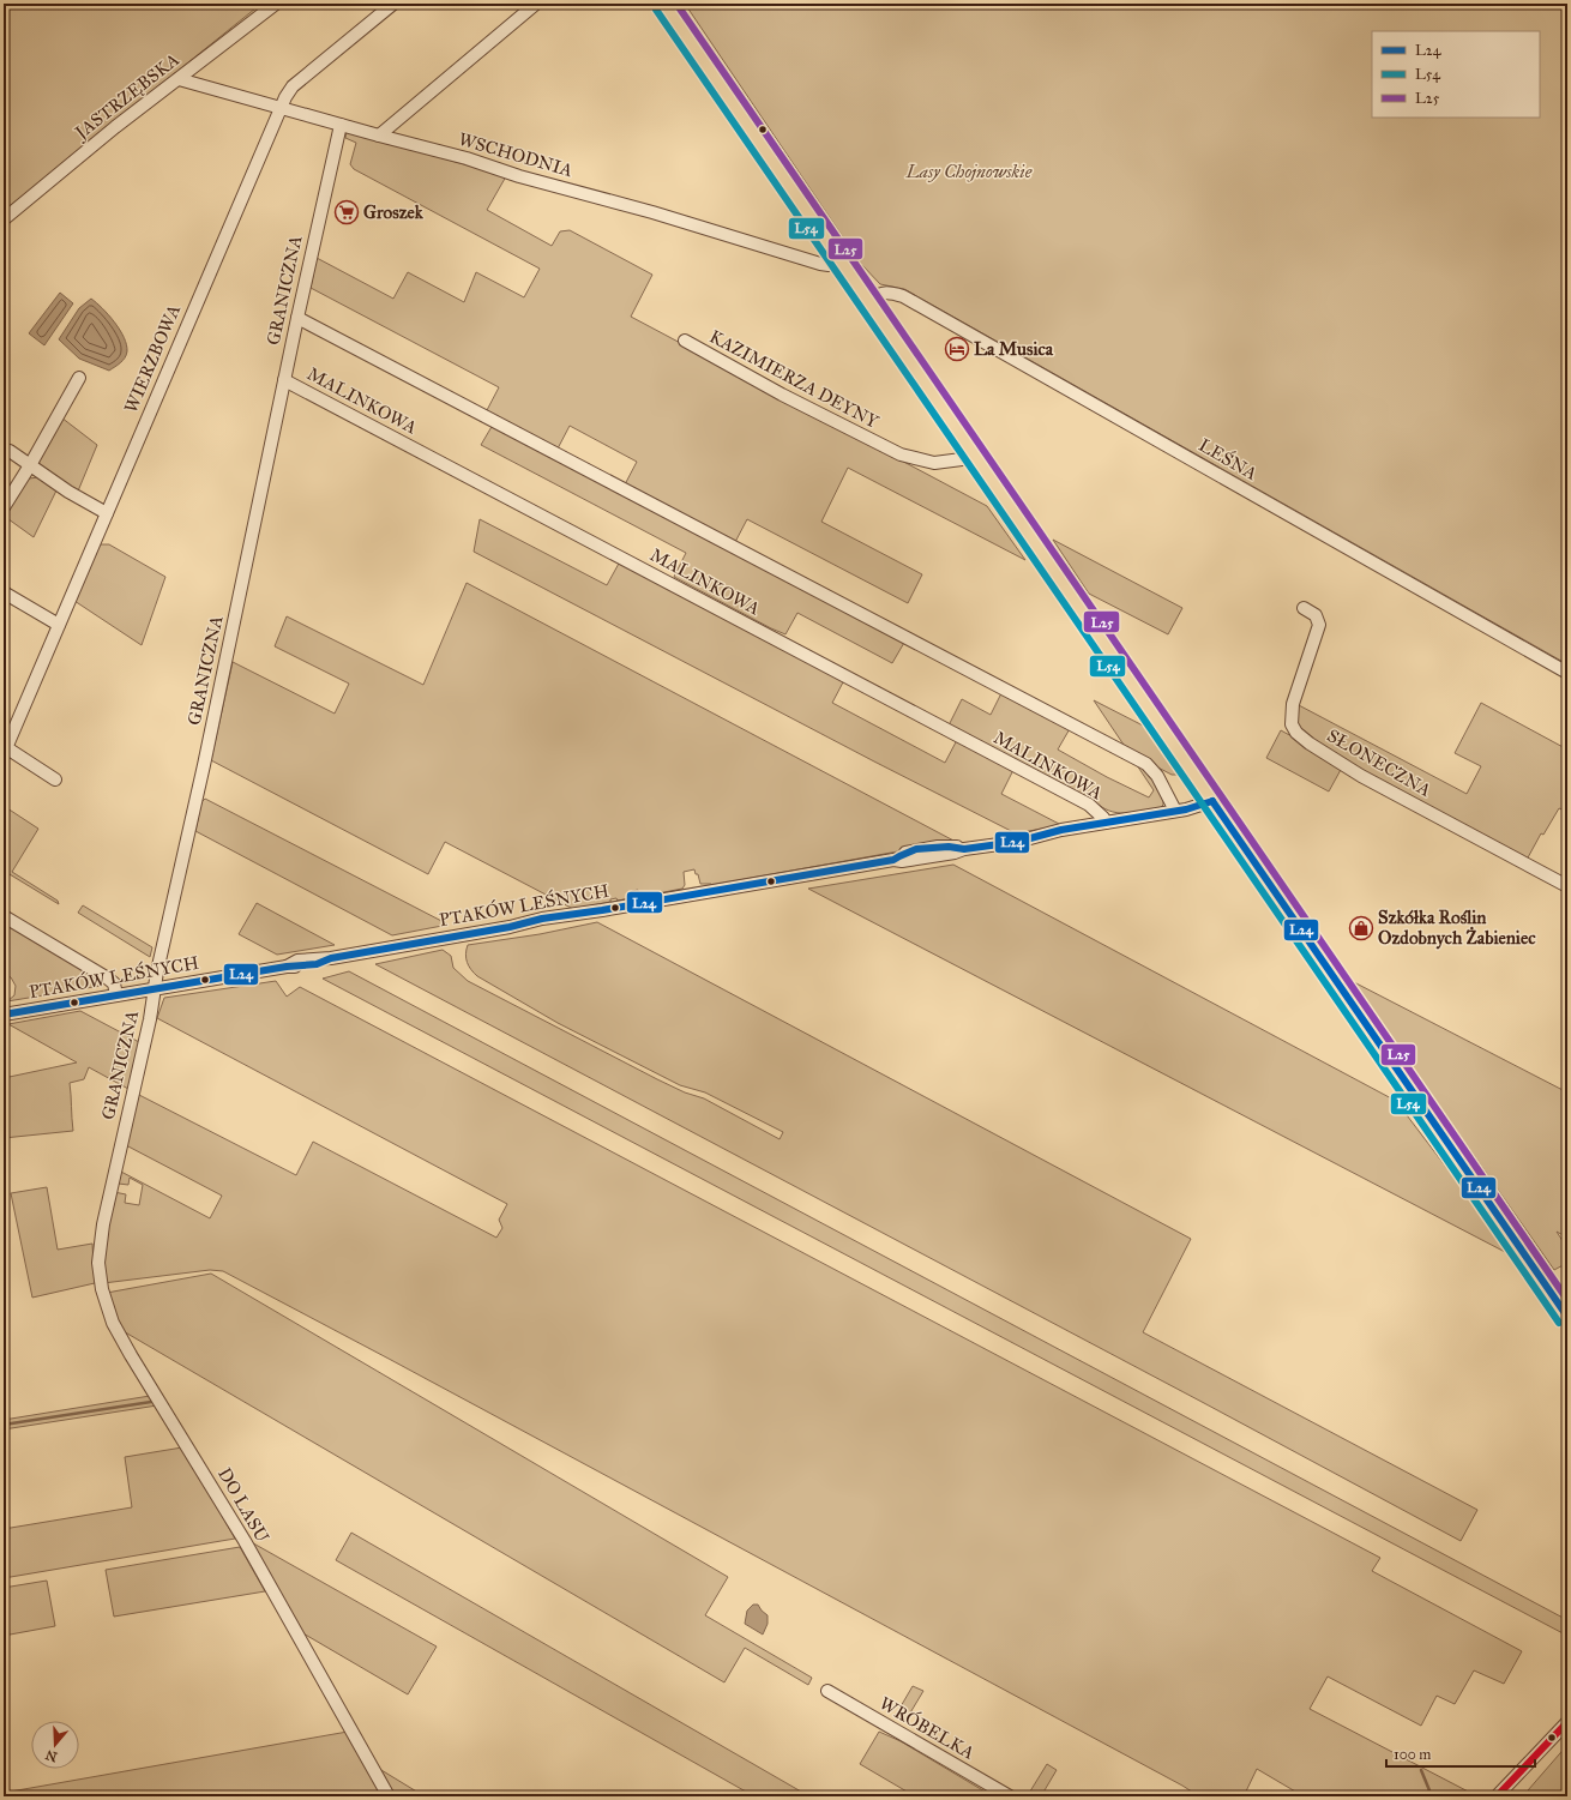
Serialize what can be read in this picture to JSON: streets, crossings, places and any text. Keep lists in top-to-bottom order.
{
  "streets": {
    "street": [
      "JASTRZĘBSKA",
      "WSCHODNIA",
      "GRANICZNA",
      "WIERZBOWA",
      "KAZIMIERZA DEYNY",
      "MALINKOWA",
      "LEŚNA",
      "SŁONECZNA",
      "PTAKÓW LEŚNYCH",
      "DO LASU",
      "WRÓBELKA"
    ]
  },
  "crossings": [
    ["JASTRZĘBSKA", "WSCHODNIA"],
    ["WSCHODNIA", "GRANICZNA"],
    ["WSCHODNIA", "WIERZBOWA"],
    ["GRANICZNA", "MALINKOWA"],
    ["GRANICZNA", "PTAKÓW LEŚNYCH"],
    ["GRANICZNA", "DO LASU"],
    ["MALINKOWA", "PTAKÓW LEŚNYCH"]
  ],
  "parks": ["Lasy Chojnowskie"],
  "places": {
    "supermarket": ["Groszek"],
    "hotel": ["La Musica"],
    "shop": ["Szkółka Roślin Ozdobnych Żabieniec"]
  },
  "lines": ["transit line L25", "transit line L54", "transit line L24"],
  "legend": ["L24", "L54", "L25"],
  "scale_bar": "100 m",
  "north": "bottom"
}
